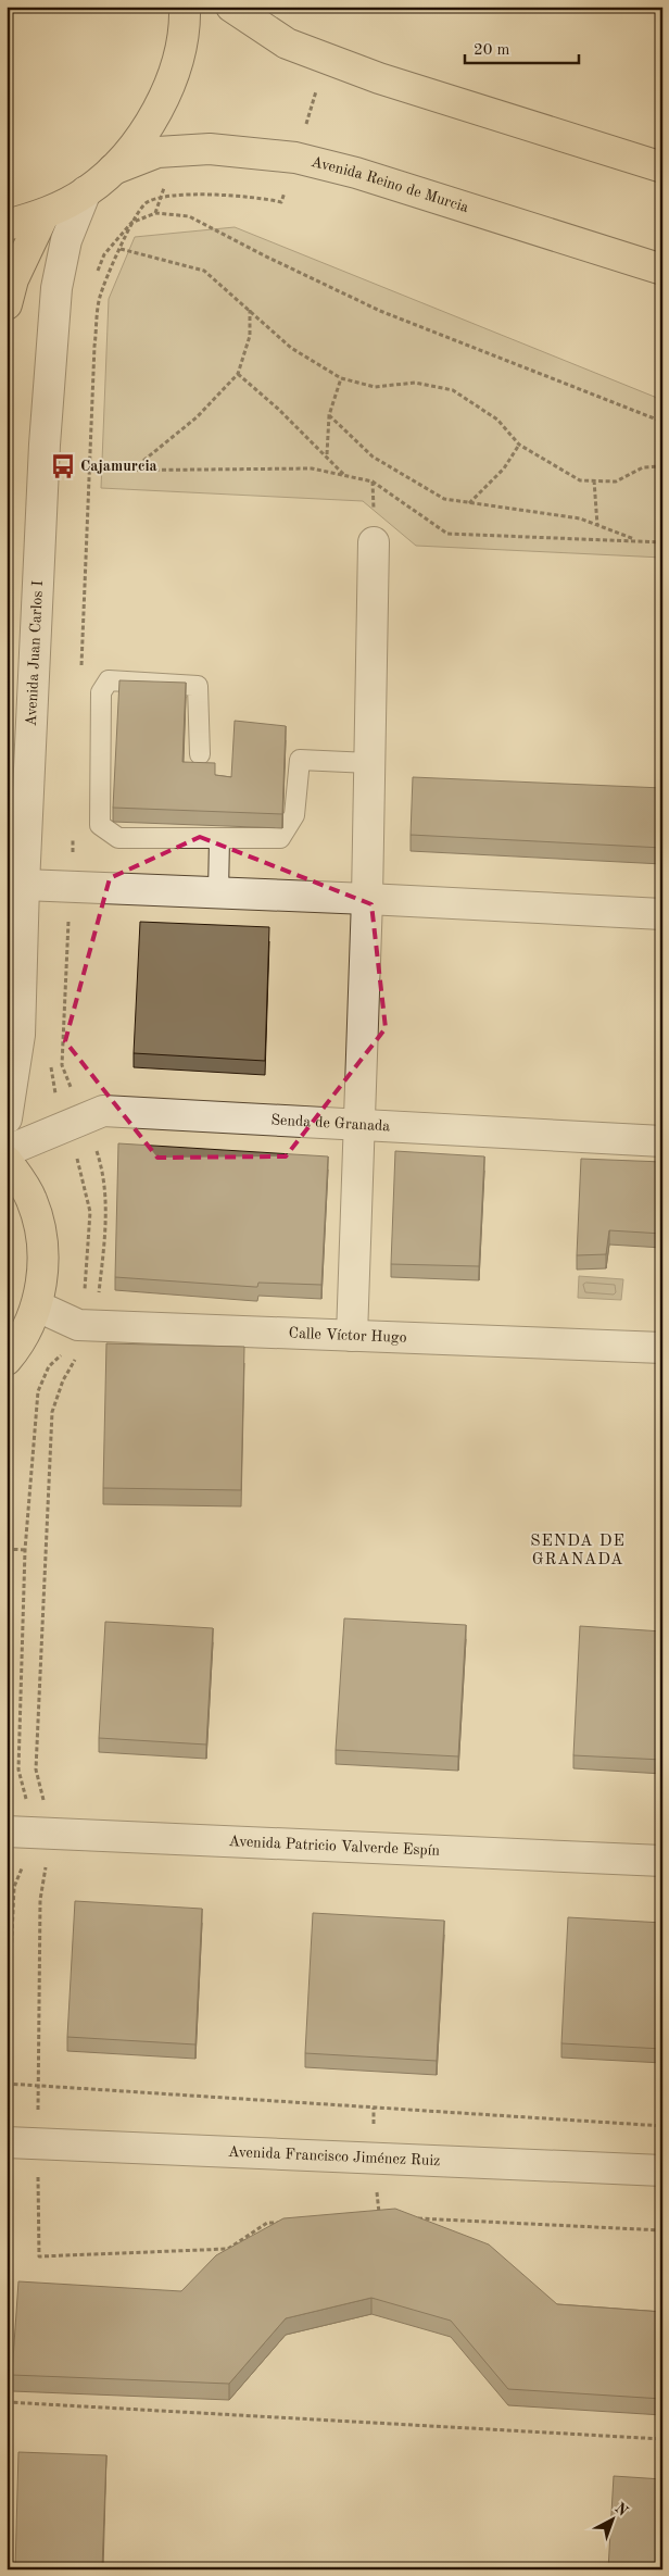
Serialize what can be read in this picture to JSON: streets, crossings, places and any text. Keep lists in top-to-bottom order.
{
  "streets": {
    "main road": ["Avenida Reino de Murcia"],
    "street": [
      "Avenida Juan Carlos I",
      "Senda de Granada",
      "Calle Víctor Hugo",
      "Avenida Patricio Valverde Espín",
      "Avenida Francisco Jiménez Ruiz"
    ]
  },
  "districts": ["SENDA DE GRANADA"],
  "places": {
    "bus stop": ["Cajamurcia"]
  },
  "scale_bar": "20 m",
  "north": "top right"
}
